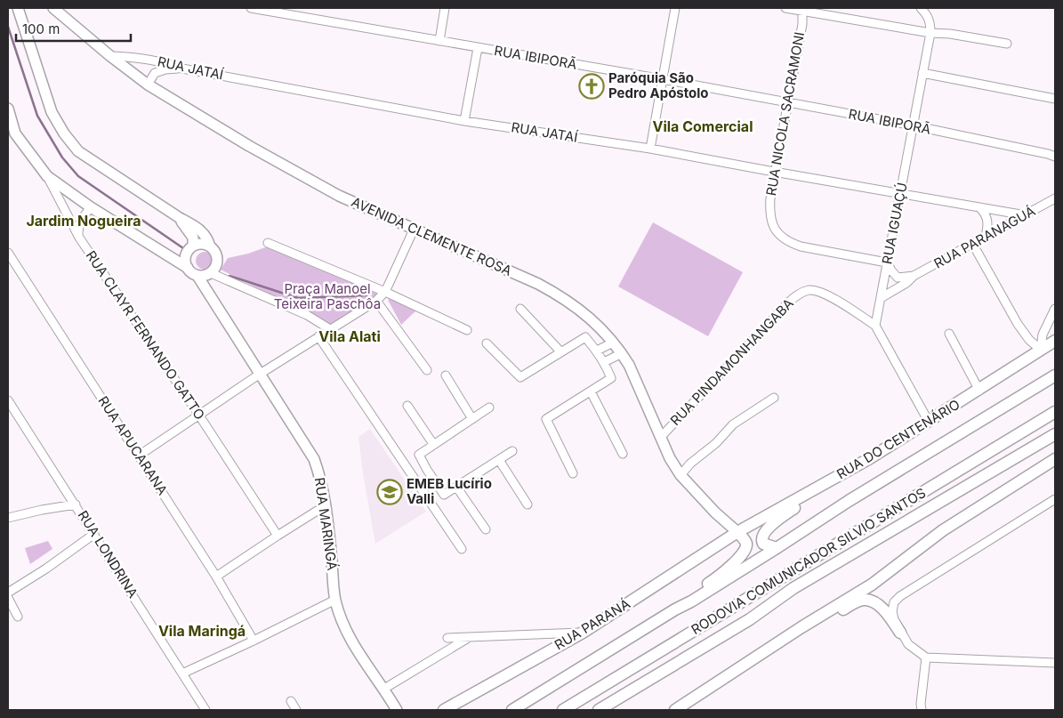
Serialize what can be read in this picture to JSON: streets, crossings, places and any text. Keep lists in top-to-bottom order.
{
  "streets": {
    "highway": ["RUA DO CENTENÁRIO", "RODOVIA COMUNICADOR SILVIO SANTOS", "RUA PARANÁ"],
    "main road": ["AVENIDA CLEMENTE ROSA", "RUA CLAYR FERNANDO GATTO", "RUA MARINGÁ"],
    "street": [
      "RUA IBIPORÃ",
      "RUA JATAÍ",
      "RUA NICOLA SACRAMONI",
      "RUA IGUAÇÚ",
      "RUA PARANAGUÁ",
      "RUA PINDAMONHANGABA",
      "RUA APUCARANA",
      "RUA LONDRINA"
    ]
  },
  "crossings": [
    ["RUA IBIPORÃ", "RUA NICOLA SACRAMONI"],
    ["RUA IBIPORÃ", "RUA IGUAÇÚ"],
    ["RUA JATAÍ", "RUA NICOLA SACRAMONI"],
    ["RUA JATAÍ", "RUA IGUAÇÚ"],
    ["RUA JATAÍ", "AVENIDA CLEMENTE ROSA"],
    ["RUA JATAÍ", "RUA PARANAGUÁ"],
    ["RUA NICOLA SACRAMONI", "RUA IGUAÇÚ"],
    ["RUA IGUAÇÚ", "RUA PARANAGUÁ"],
    ["RUA IGUAÇÚ", "RUA PINDAMONHANGABA"],
    ["AVENIDA CLEMENTE ROSA", "RUA PINDAMONHANGABA"],
    ["AVENIDA CLEMENTE ROSA", "RUA DO CENTENÁRIO"],
    ["AVENIDA CLEMENTE ROSA", "RUA PARANÁ"],
    ["RUA DO CENTENÁRIO", "RUA PARANÁ"]
  ],
  "districts": [
    "Vila Comercial",
    "Jardim Nogueira",
    "Vila Alati",
    "Vila Maringá"
  ],
  "parks": ["Praça Manoel Teixeira Paschôa"],
  "places": {
    "church": ["Paróquia São Pedro Apóstolo"],
    "school or university": ["EMEB Lucírio Valli"]
  },
  "scale_bar": "100 m"
}
